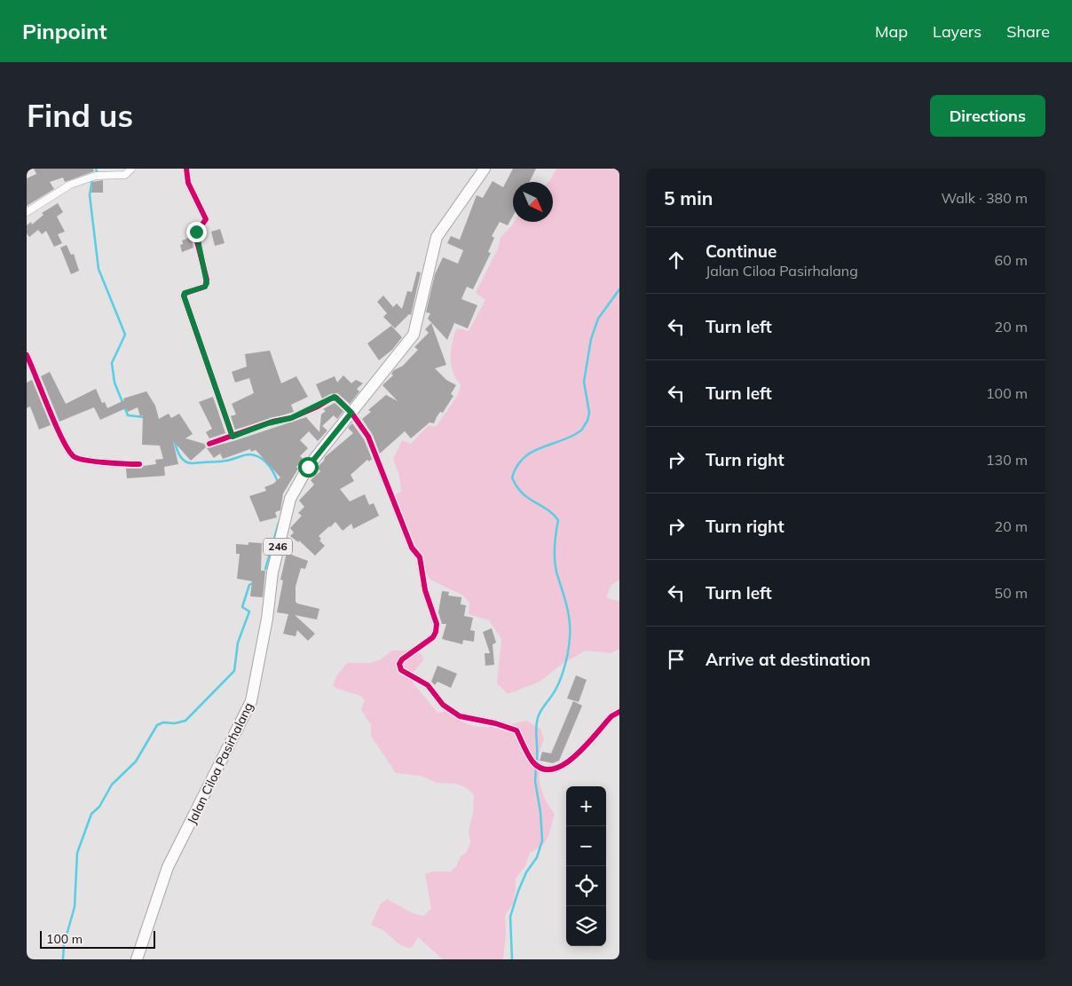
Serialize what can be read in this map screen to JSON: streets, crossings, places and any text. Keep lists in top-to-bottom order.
{
  "streets": {
    "main road": ["246", "Jalan Ciloa Pasirhalang"]
  },
  "scale_bar": "100 m",
  "north": "bottom right",
  "page": {
    "header": "Pinpoint",
    "nav": ["Map", "Layers", "Share"],
    "buttons": "Directions",
    "title": "Find us",
    "heading": ["5 min", "Walk · 380 m"],
    "list": [
      ["Continue", "Jalan Ciloa Pasirhalang", "60 m"],
      ["Turn left", "20 m"],
      ["Turn left", "100 m"],
      ["Turn right", "130 m"],
      ["Turn right", "20 m"],
      ["Turn left", "50 m"],
      "Arrive at destination"
    ],
    "map_buttons": ["+", "−"],
    "scale": "100 m"
  }
}
